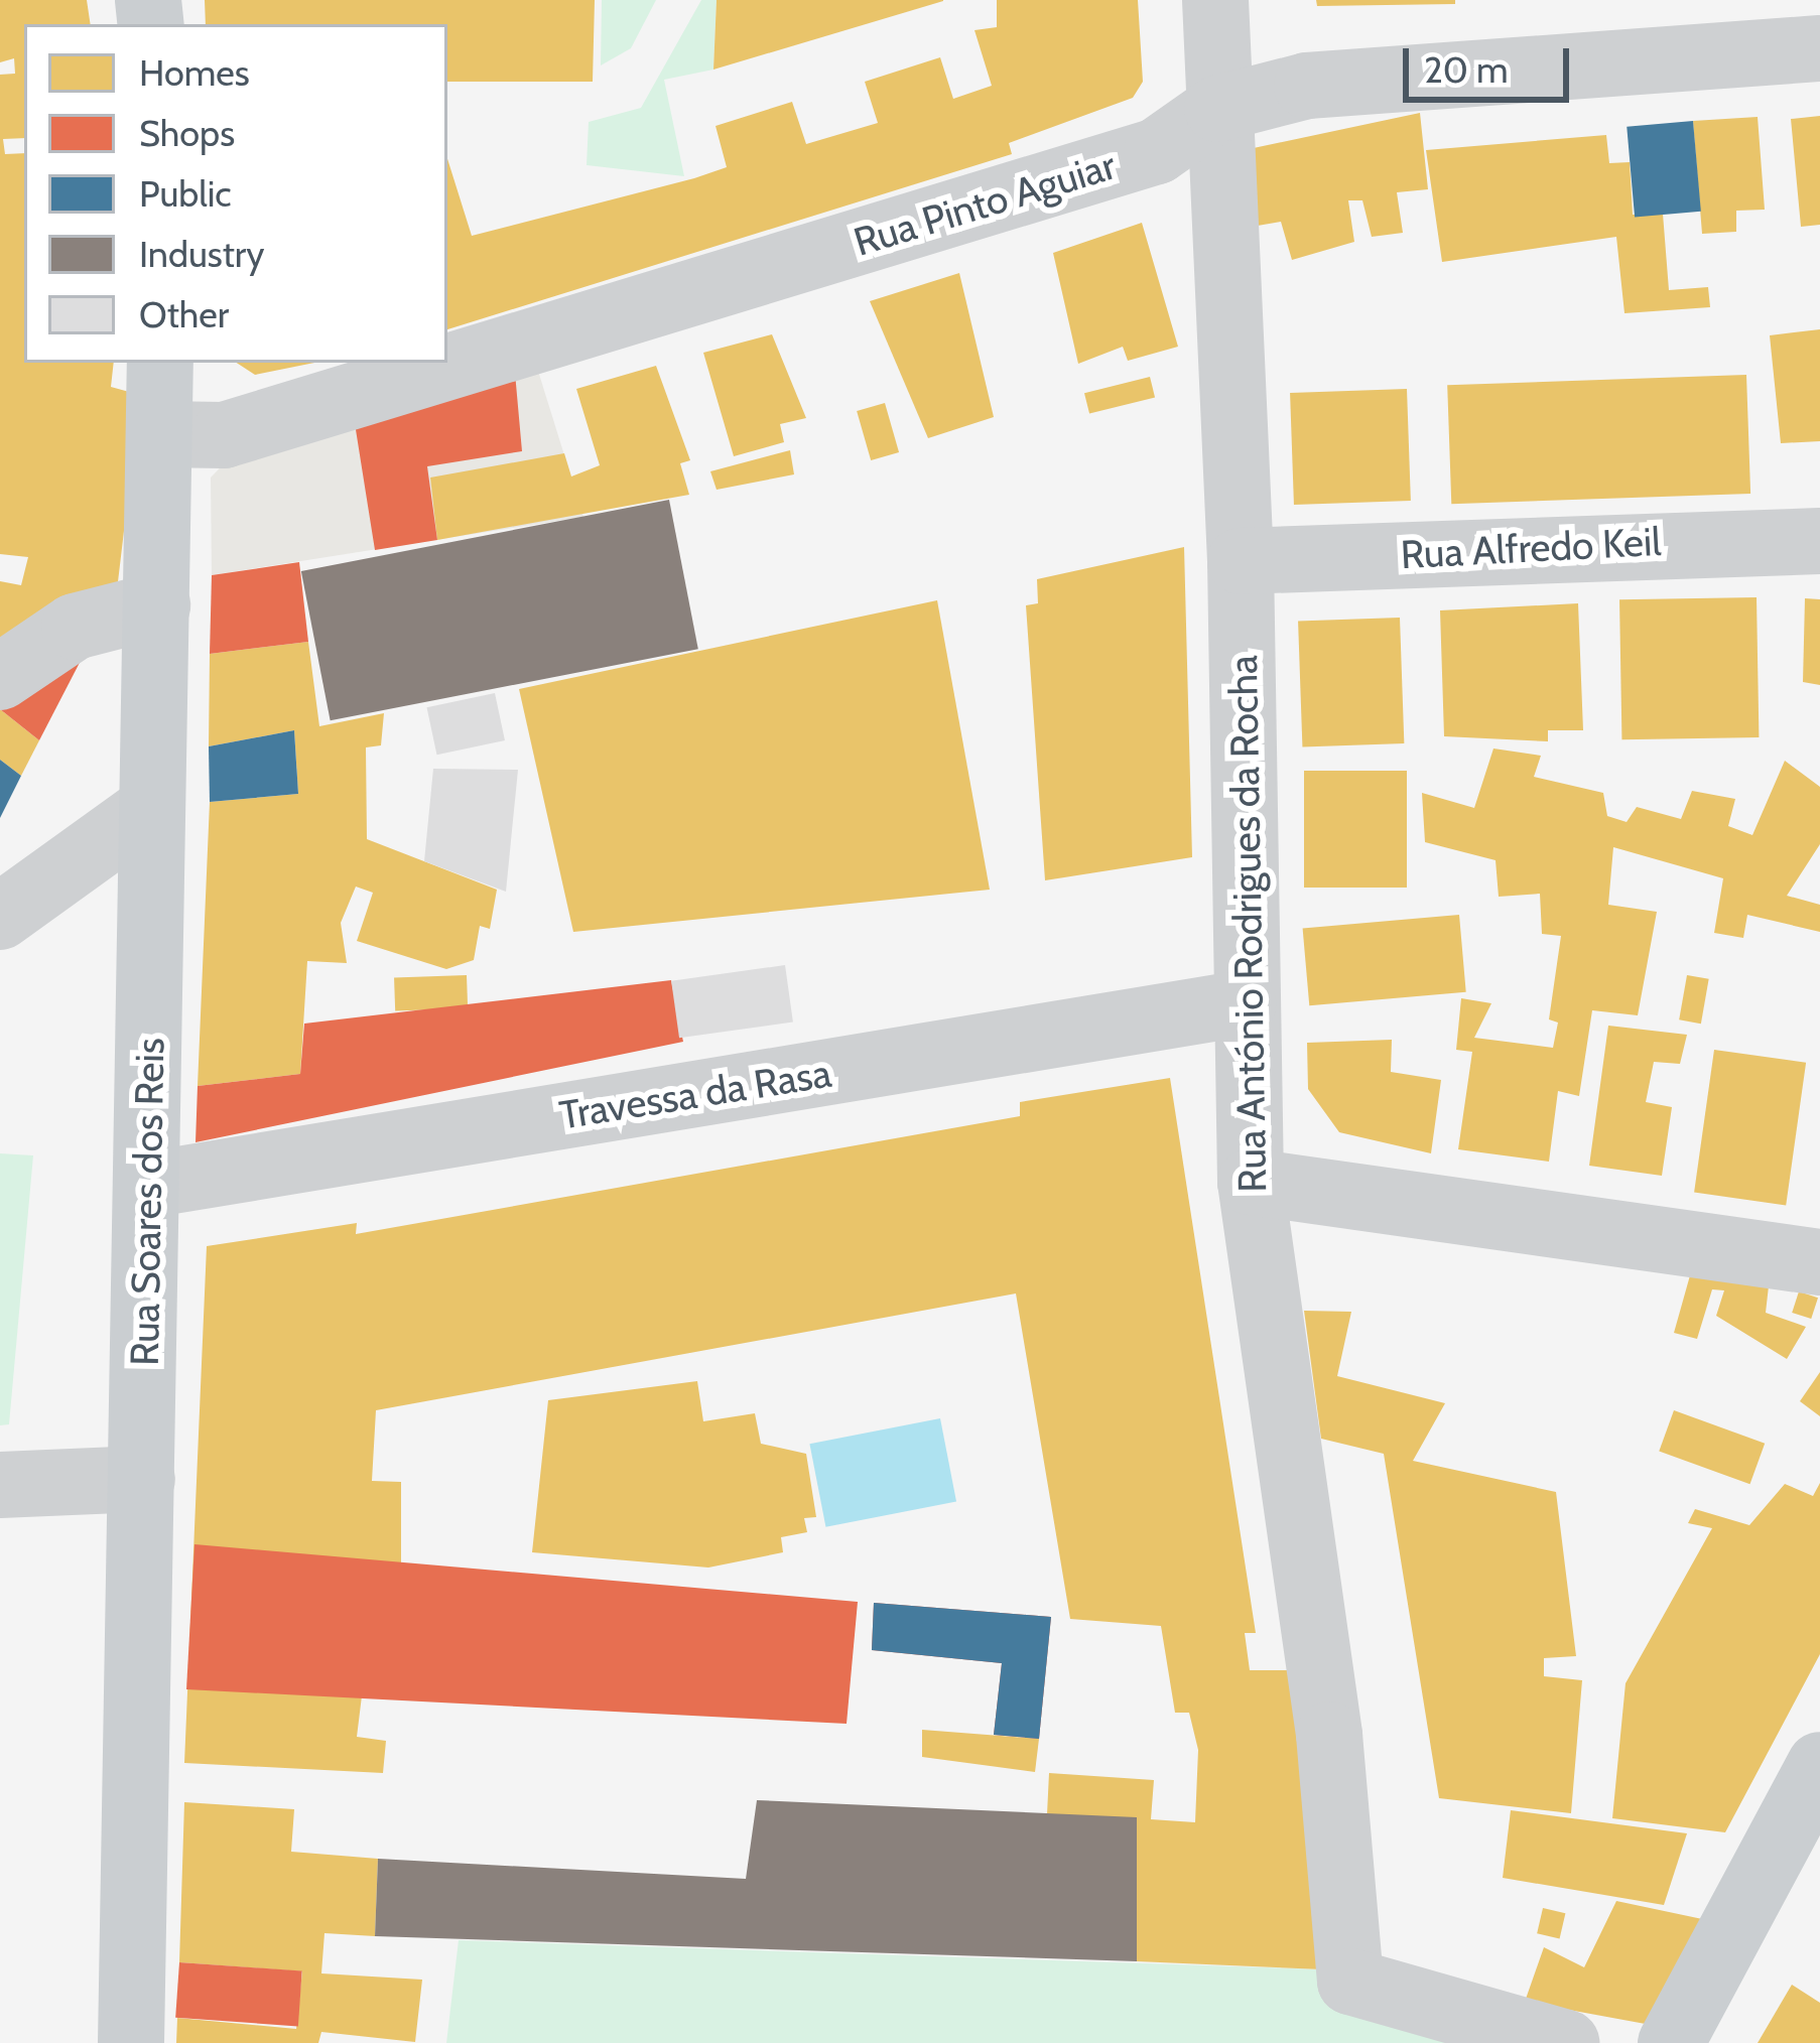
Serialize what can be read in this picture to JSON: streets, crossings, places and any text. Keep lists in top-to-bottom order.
{
  "streets": {
    "main road": ["Rua Soares dos Reis"],
    "street": [
      "Rua Pinto Aguiar",
      "Rua Alfredo Keil",
      "Rua António Rodrigues da Rocha",
      "Travessa da Rasa"
    ]
  },
  "crossings": [
    ["Rua Pinto Aguiar", "Rua António Rodrigues da Rocha"],
    ["Rua Pinto Aguiar", "Rua Soares dos Reis"],
    ["Rua Alfredo Keil", "Rua António Rodrigues da Rocha"],
    ["Rua António Rodrigues da Rocha", "Travessa da Rasa"],
    ["Travessa da Rasa", "Rua Soares dos Reis"]
  ],
  "legend": [
    "Homes",
    "Shops",
    "Public",
    "Industry",
    "Other"
  ],
  "scale_bar": "20 m"
}
